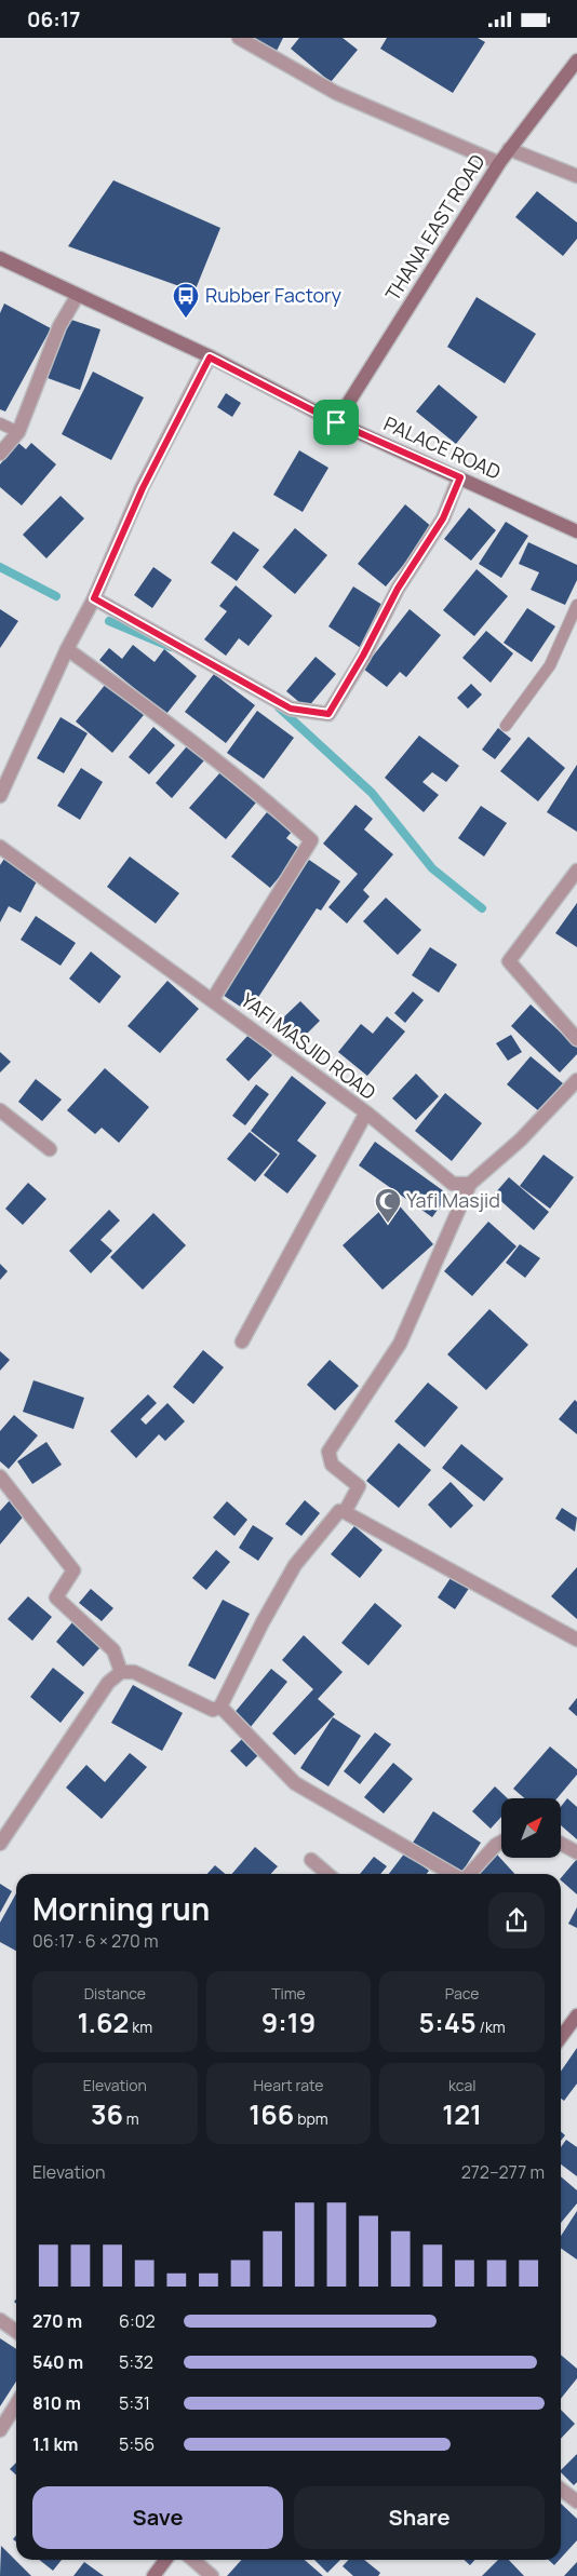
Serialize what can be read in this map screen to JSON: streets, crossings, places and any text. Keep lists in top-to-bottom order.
{
  "streets": {
    "main road": ["THANA EAST ROAD", "PALACE ROAD"],
    "street": ["YAFI MASJID ROAD"]
  },
  "crossings": [
    ["THANA EAST ROAD", "PALACE ROAD"]
  ],
  "places": {
    "bus stop": ["Rubber Factory"],
    "mosque": ["Yafi Masjid"]
  },
  "north": "top right",
  "page": {
    "status": "06:17",
    "heading": ["Morning run", "06:17 · 6 × 270 m"],
    "stats": [
      ["Distance", "1.62 km"],
      ["Time", "9:19"],
      ["Pace", "5:45 /km"],
      ["Elevation", "36 m"],
      ["Heart rate", "166 bpm"],
      ["kcal", "121"]
    ],
    "chart": ["Elevation", "272–277 m"],
    "list": [
      {
        "name": "270 m",
        "note": "6:02"
      },
      {
        "name": "540 m",
        "note": "5:32"
      },
      {
        "name": "810 m",
        "note": "5:31"
      },
      {
        "name": "1.1 km",
        "note": "5:56"
      }
    ],
    "buttons": ["Save", "Share"]
  }
}
